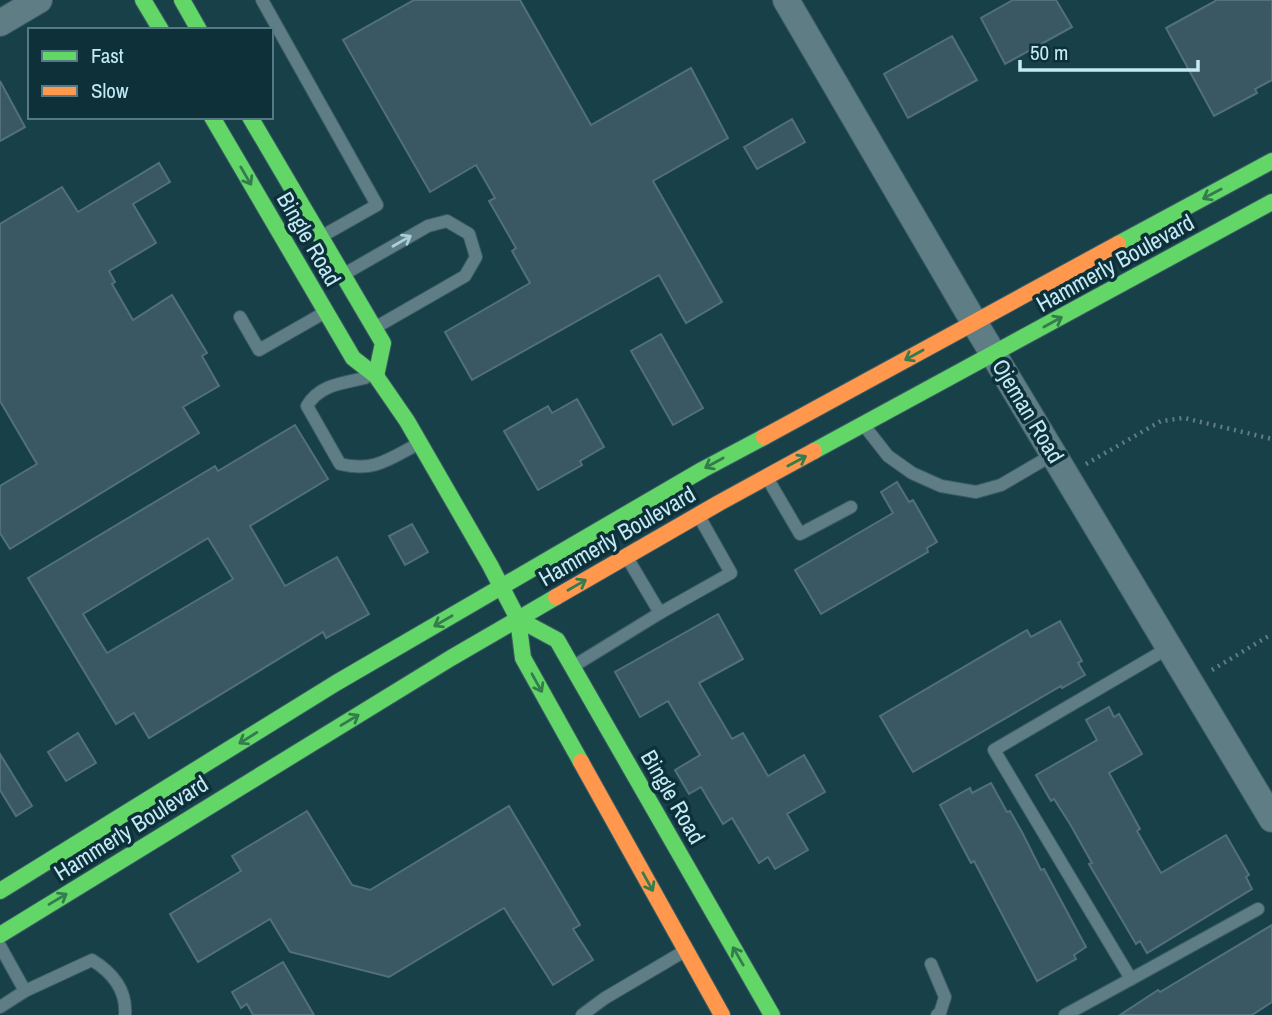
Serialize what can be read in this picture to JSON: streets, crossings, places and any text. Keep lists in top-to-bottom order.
{
  "streets": {
    "main road": ["Bingle Road", "Hammerly Boulevard"],
    "street": ["Ojeman Road"]
  },
  "crossings": [
    ["Bingle Road", "Hammerly Boulevard"],
    ["Hammerly Boulevard", "Ojeman Road"]
  ],
  "legend": ["Fast", "Slow"],
  "scale_bar": "50 m"
}
